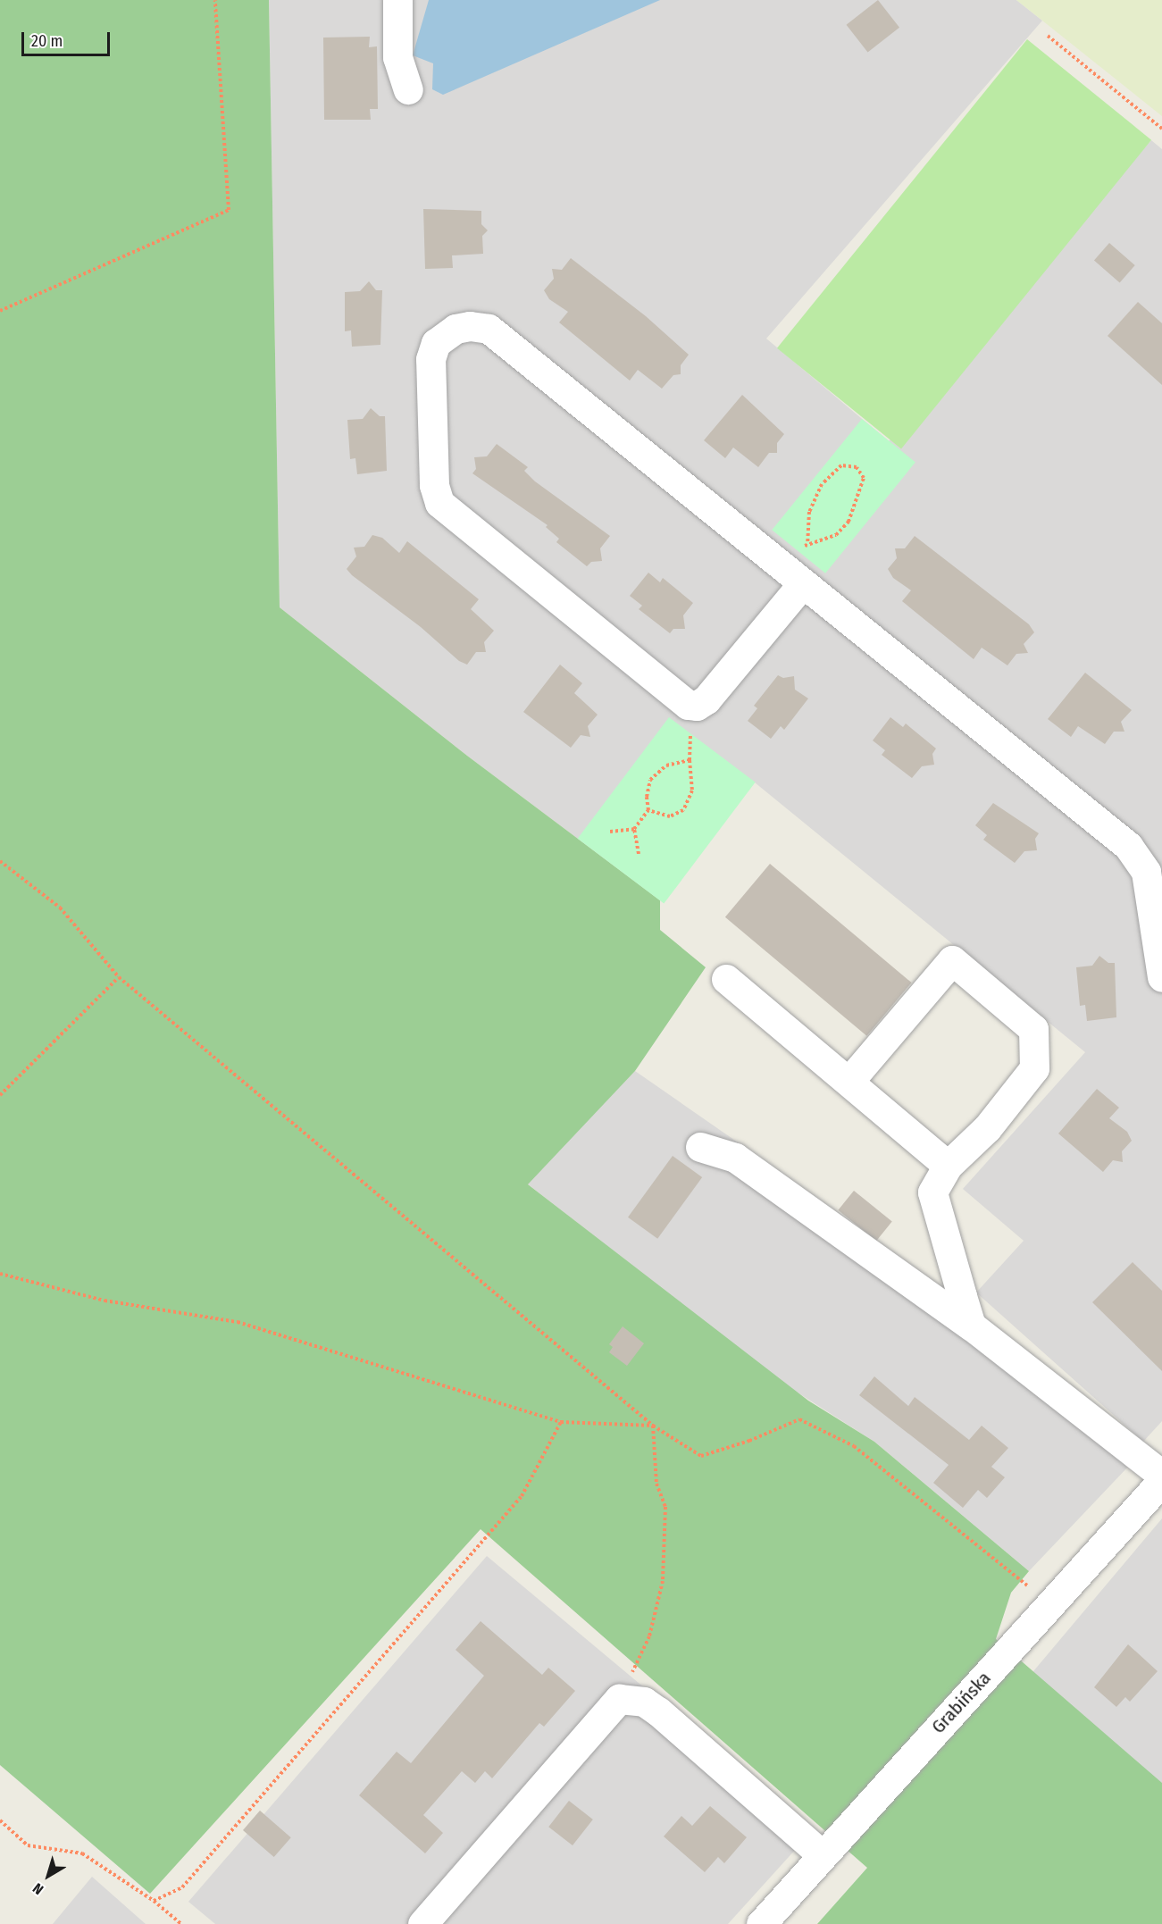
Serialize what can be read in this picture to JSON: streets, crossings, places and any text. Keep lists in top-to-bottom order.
{
  "streets": {
    "street": ["Grabińska"]
  },
  "scale_bar": "20 m",
  "north": "bottom left"
}
